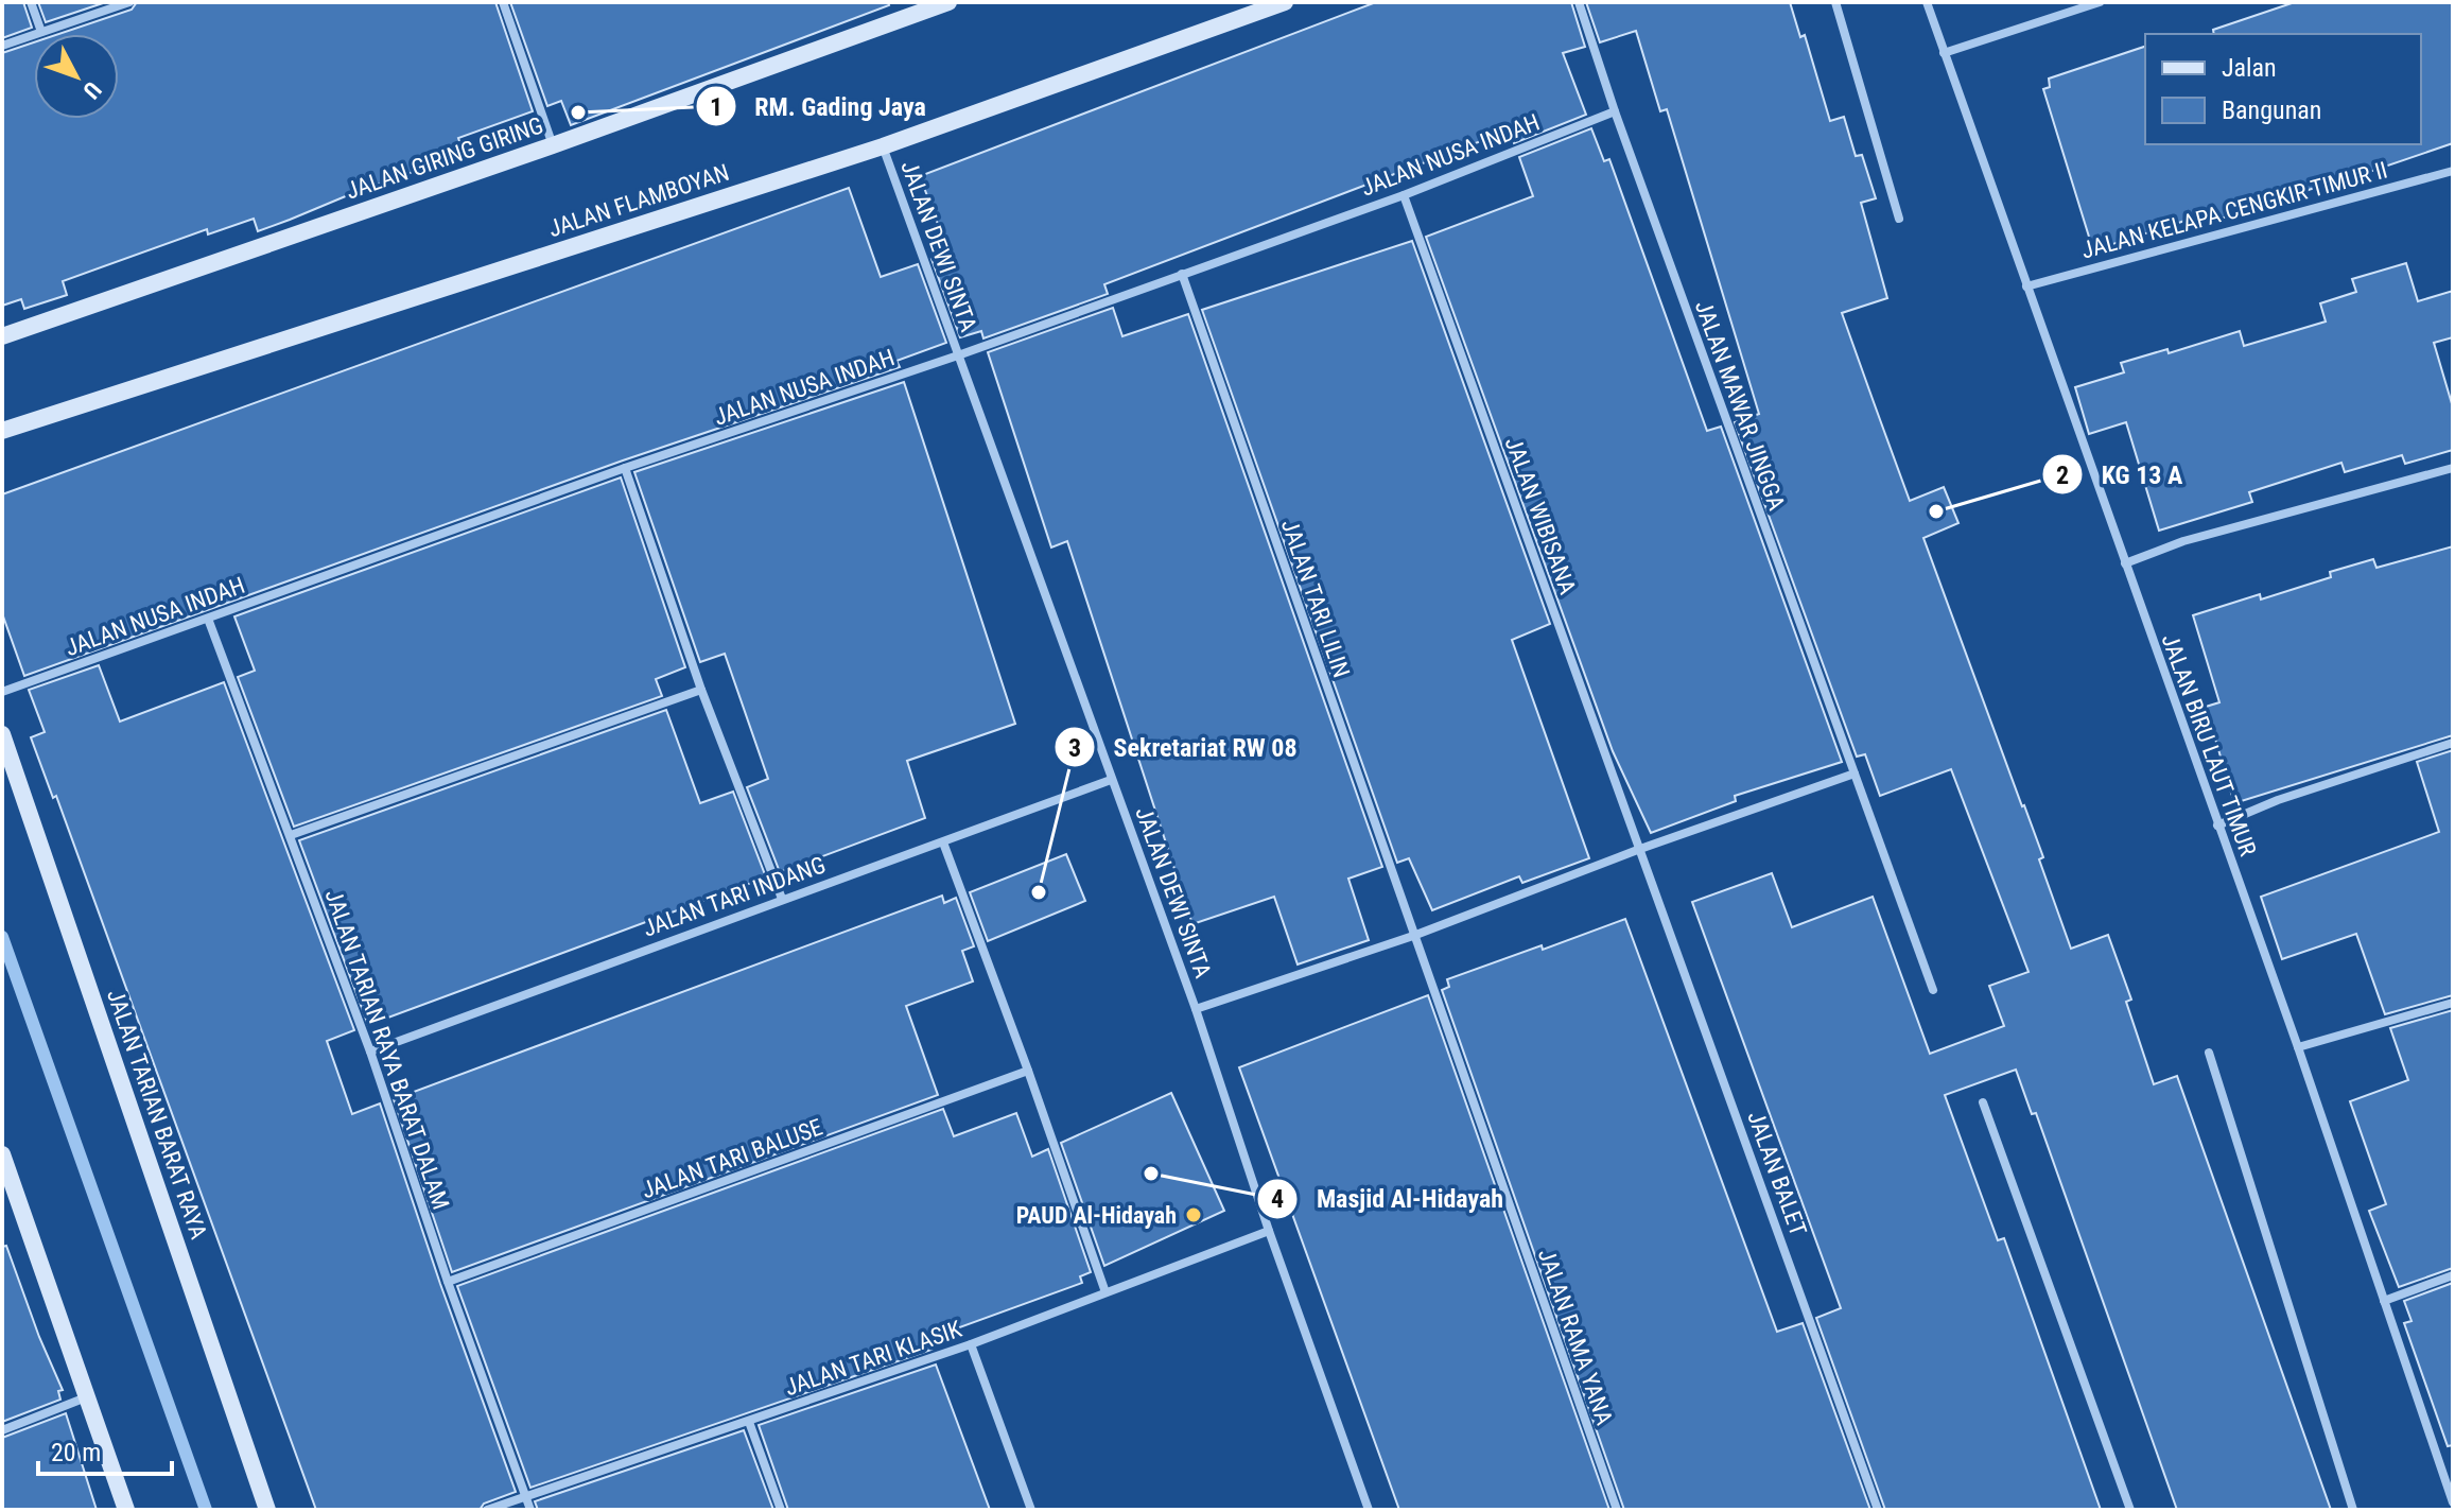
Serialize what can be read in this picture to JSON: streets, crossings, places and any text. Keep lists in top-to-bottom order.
{
  "streets": {
    "street": [
      "JALAN NUSA INDAH",
      "JALAN GIRING GIRING",
      "JALAN FLAMBOYAN",
      "JALAN KELAPA CENGKIR TIMUR II",
      "JALAN DEWI SINTA",
      "JALAN MAWAR JINGGA",
      "JALAN WIBISANA",
      "JALAN TARI LILIN",
      "JALAN BIRU LAUT TIMUR",
      "JALAN TARI INDANG",
      "JALAN TARIAN RAYA BARAT DALAM",
      "JALAN TARIAN BARAT RAYA",
      "JALAN TARI BALUSE",
      "JALAN BALET",
      "JALAN RAMA YANA",
      "JALAN TARI KLASIK"
    ]
  },
  "crossings": [
    ["JALAN NUSA INDAH", "JALAN DEWI SINTA"],
    ["JALAN NUSA INDAH", "JALAN MAWAR JINGGA"],
    ["JALAN NUSA INDAH", "JALAN WIBISANA"],
    ["JALAN NUSA INDAH", "JALAN TARI LILIN"],
    ["JALAN NUSA INDAH", "JALAN TARIAN RAYA BARAT DALAM"],
    ["JALAN FLAMBOYAN", "JALAN DEWI SINTA"],
    ["JALAN KELAPA CENGKIR TIMUR II", "JALAN BIRU LAUT TIMUR"],
    ["JALAN DEWI SINTA", "JALAN TARI INDANG"],
    ["JALAN DEWI SINTA", "JALAN TARI KLASIK"],
    ["JALAN WIBISANA", "JALAN BALET"],
    ["JALAN TARI LILIN", "JALAN RAMA YANA"],
    ["JALAN TARI INDANG", "JALAN TARIAN RAYA BARAT DALAM"],
    ["JALAN TARIAN RAYA BARAT DALAM", "JALAN TARI BALUSE"],
    ["JALAN TARIAN RAYA BARAT DALAM", "JALAN TARI KLASIK"]
  ],
  "places": [
    "RM. Gading Jaya",
    "KG 13 A",
    "Sekretariat RW 08",
    "Masjid Al-Hidayah",
    "PAUD Al-Hidayah"
  ],
  "legend": ["Jalan", "Bangunan"],
  "scale_bar": "20 m",
  "north": "bottom right"
}
